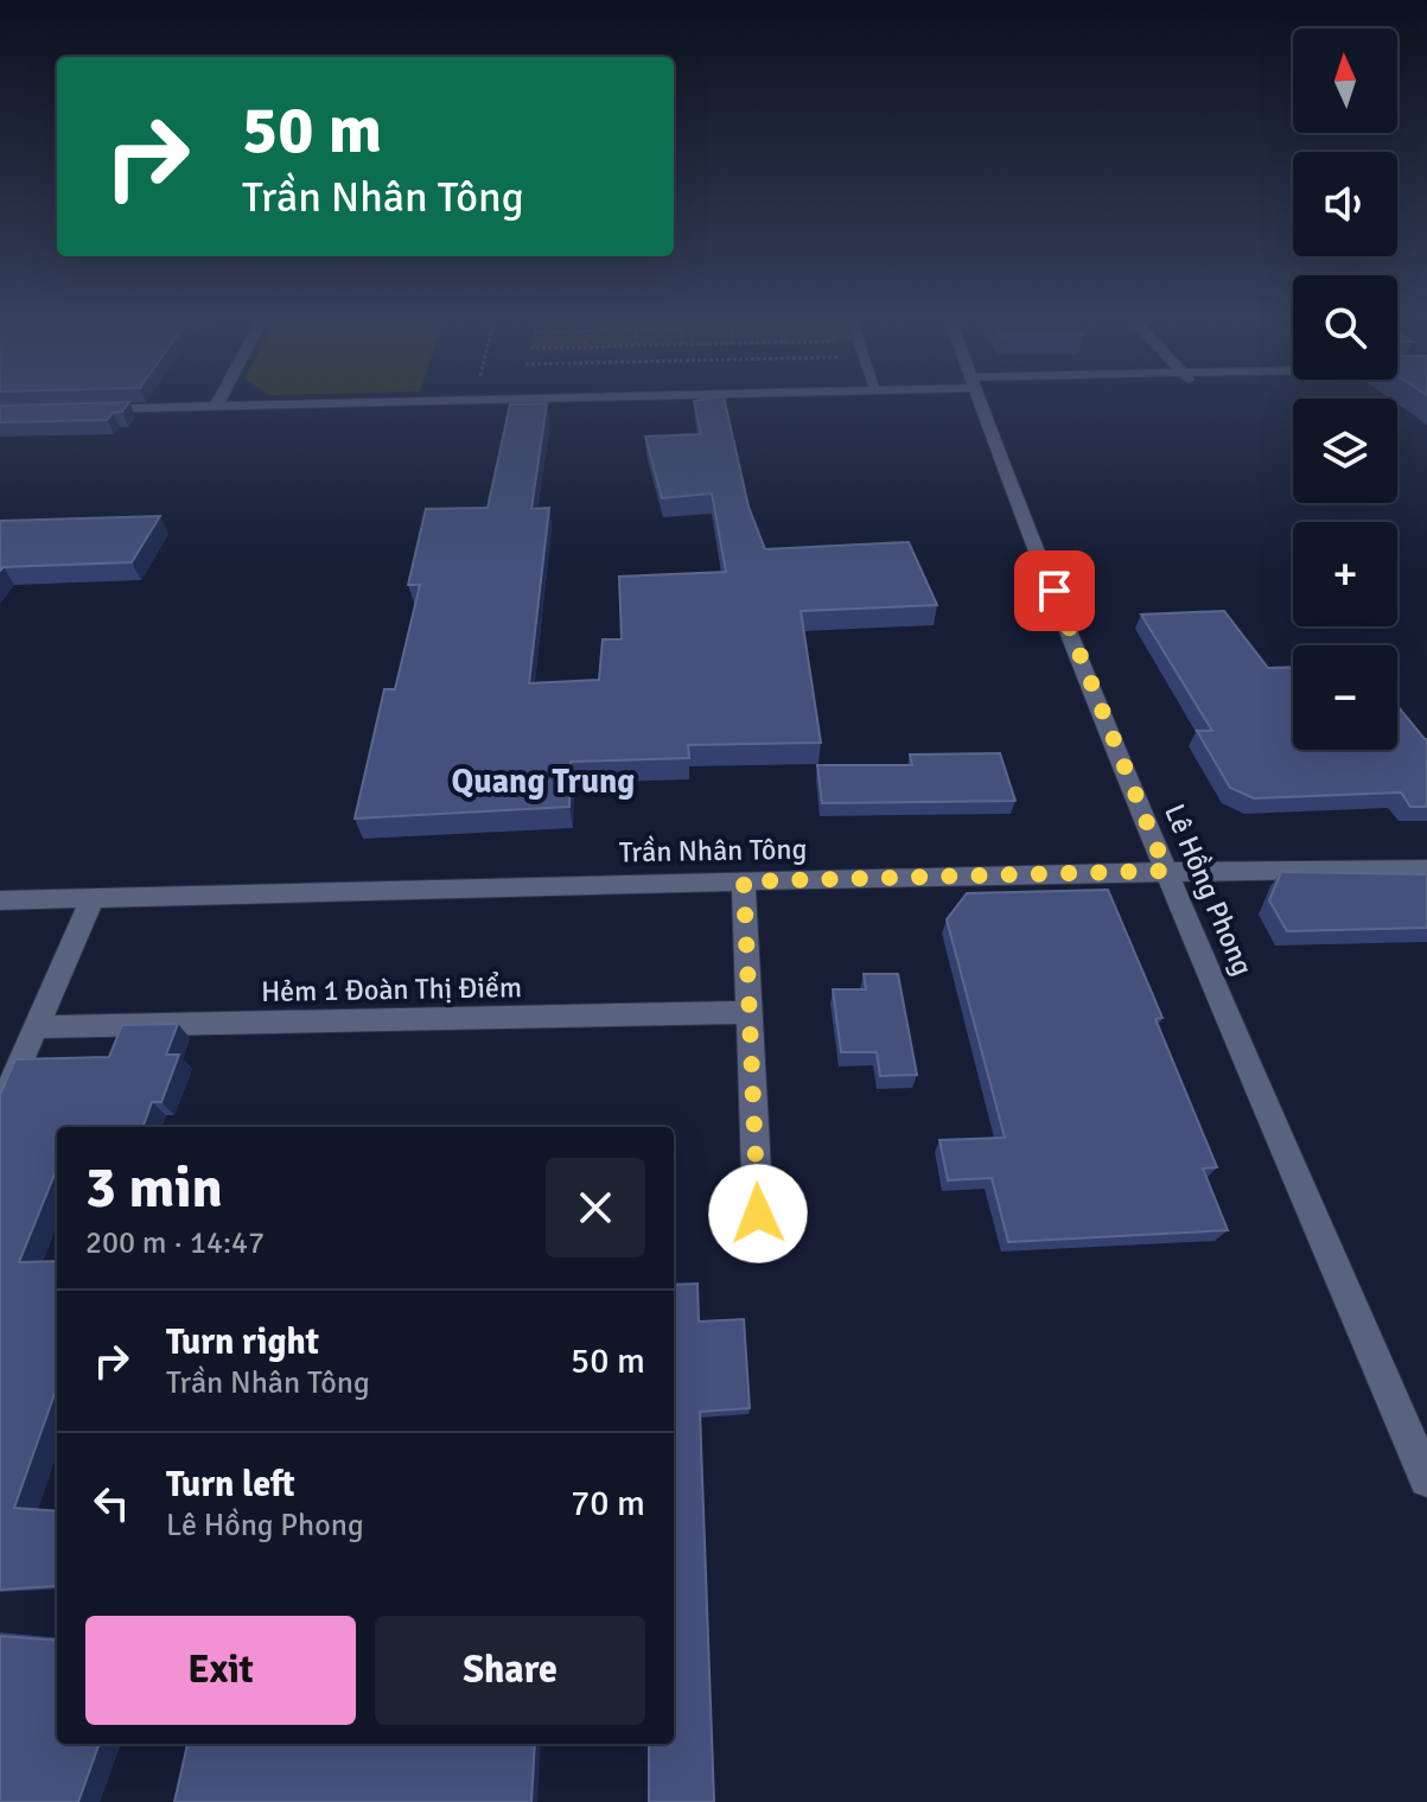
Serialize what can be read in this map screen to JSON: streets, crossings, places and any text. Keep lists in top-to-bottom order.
{
  "streets": {
    "street": ["Trần Nhân Tông", "Lê Hồng Phong", "Hẻm 1 Đoàn Thị Điểm"]
  },
  "crossings": [
    ["Trần Nhân Tông", "Lê Hồng Phong"]
  ],
  "districts": ["Quang Trung"],
  "north": "top",
  "page": {
    "map_buttons": ["+", "−"],
    "turn": ["50 m", "Trần Nhân Tông"],
    "heading": ["3 min", "200 m · 14:47"],
    "list": [
      {
        "name": "Turn right",
        "note": "Trần Nhân Tông",
        "value": "50 m"
      },
      {
        "name": "Turn left",
        "note": "Lê Hồng Phong",
        "value": "70 m"
      }
    ],
    "buttons": ["Exit", "Share"]
  }
}
